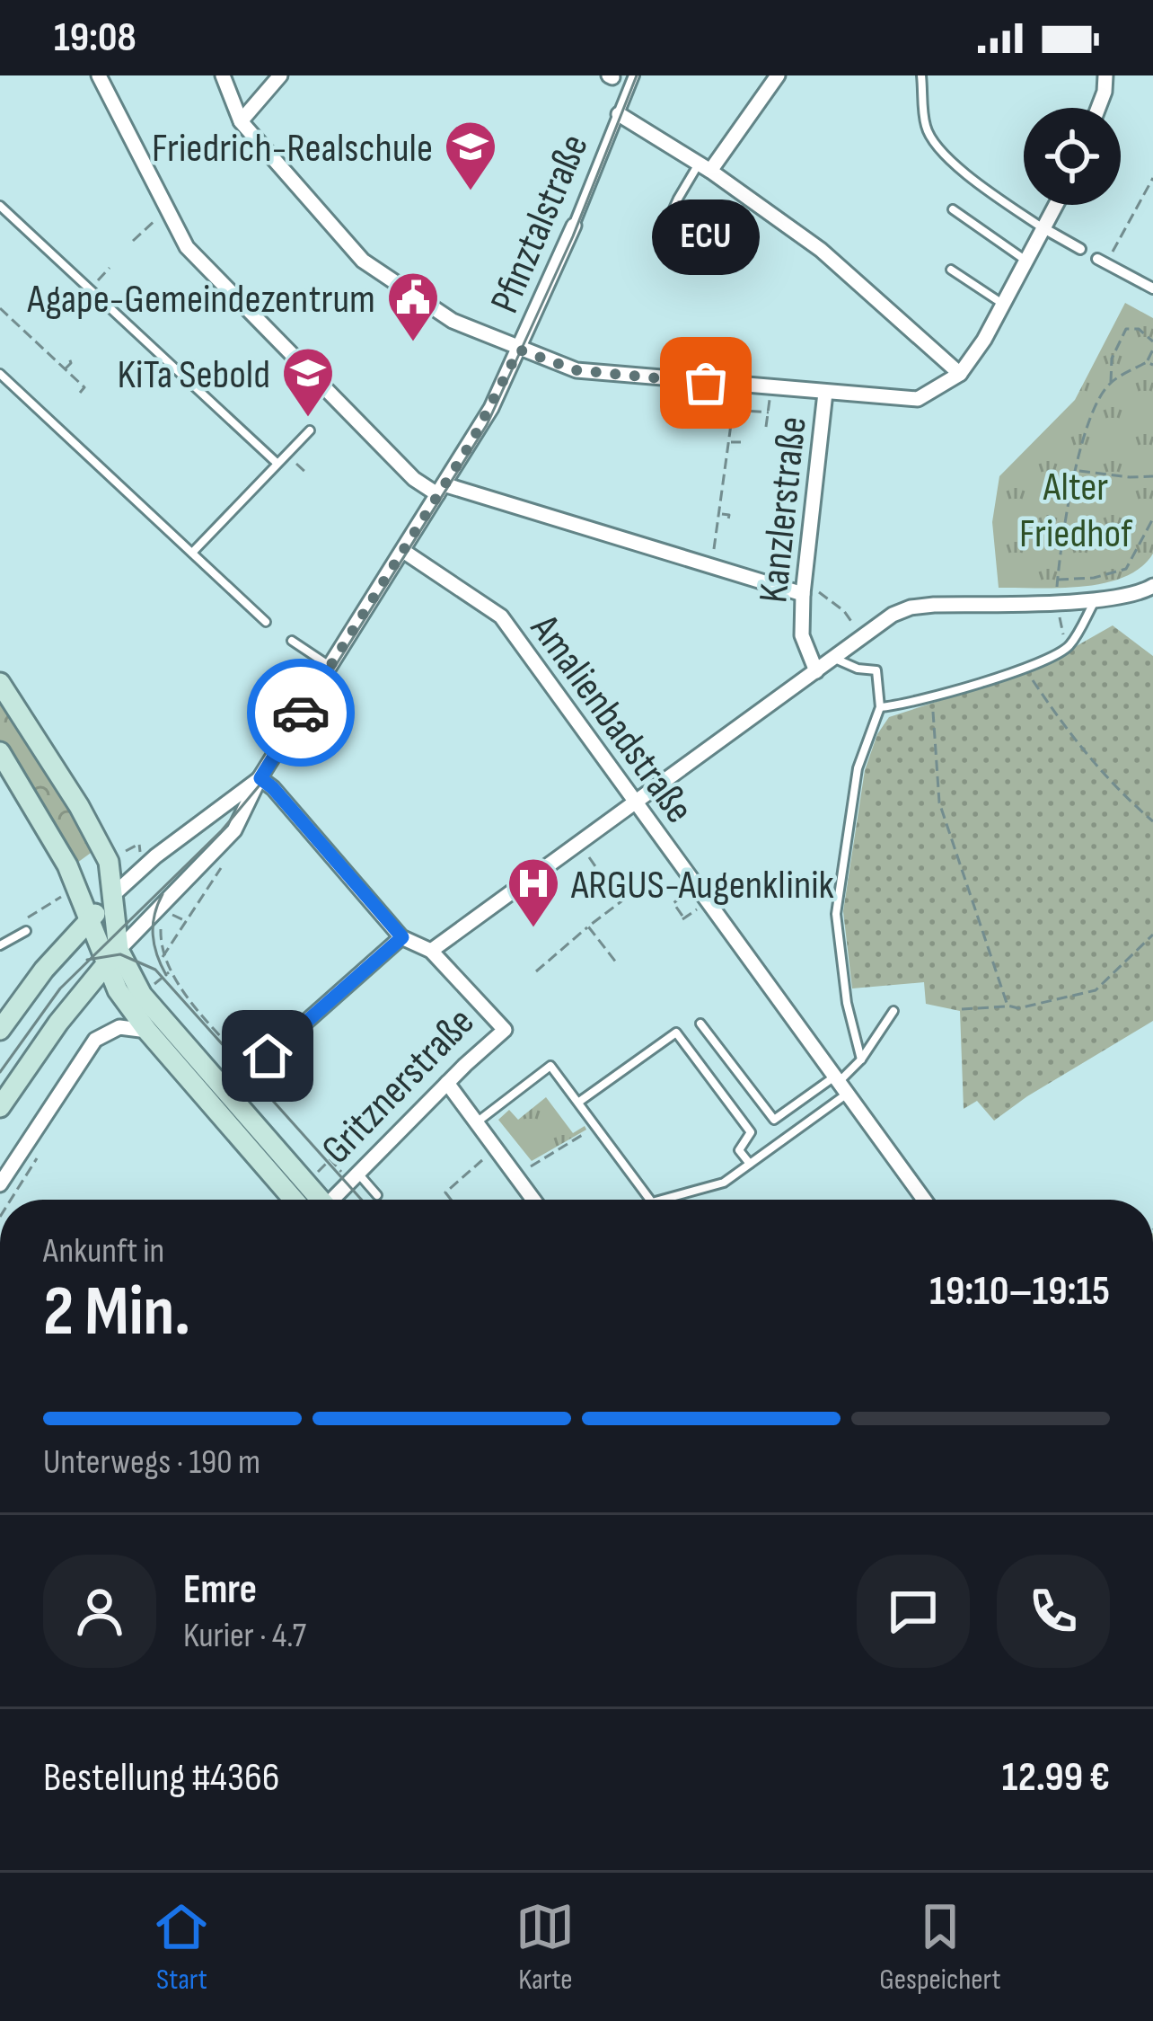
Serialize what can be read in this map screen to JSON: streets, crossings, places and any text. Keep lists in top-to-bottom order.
{
  "streets": {
    "street": [
      "Pfinztalstraße",
      "Kanzlerstraße",
      "Amalienbadstraße",
      "Gritznerstraße"
    ]
  },
  "crossings": [
    ["Pfinztalstraße", "Amalienbadstraße"],
    ["Pfinztalstraße", "Gritznerstraße"]
  ],
  "parks": ["Alter Friedhof"],
  "places": {
    "school or university": ["Friedrich-Realschule", "KiTa Sebold"],
    "public building": ["Agape-Gemeindezentrum"],
    "other": ["ECU"],
    "hospital": ["ARGUS-Augenklinik"]
  },
  "page": {
    "status": "19:08",
    "bubble": "ECU",
    "heading": ["2 Min.", "Ankunft in", "19:10–19:15"],
    "panel": [
      "Emre",
      "Kurier · 4.7",
      "Bestellung #4366",
      "12.99 €"
    ],
    "bar": "Unterwegs · 190 m",
    "tabs": ["Start", "Karte", "Gespeichert"]
  }
}
